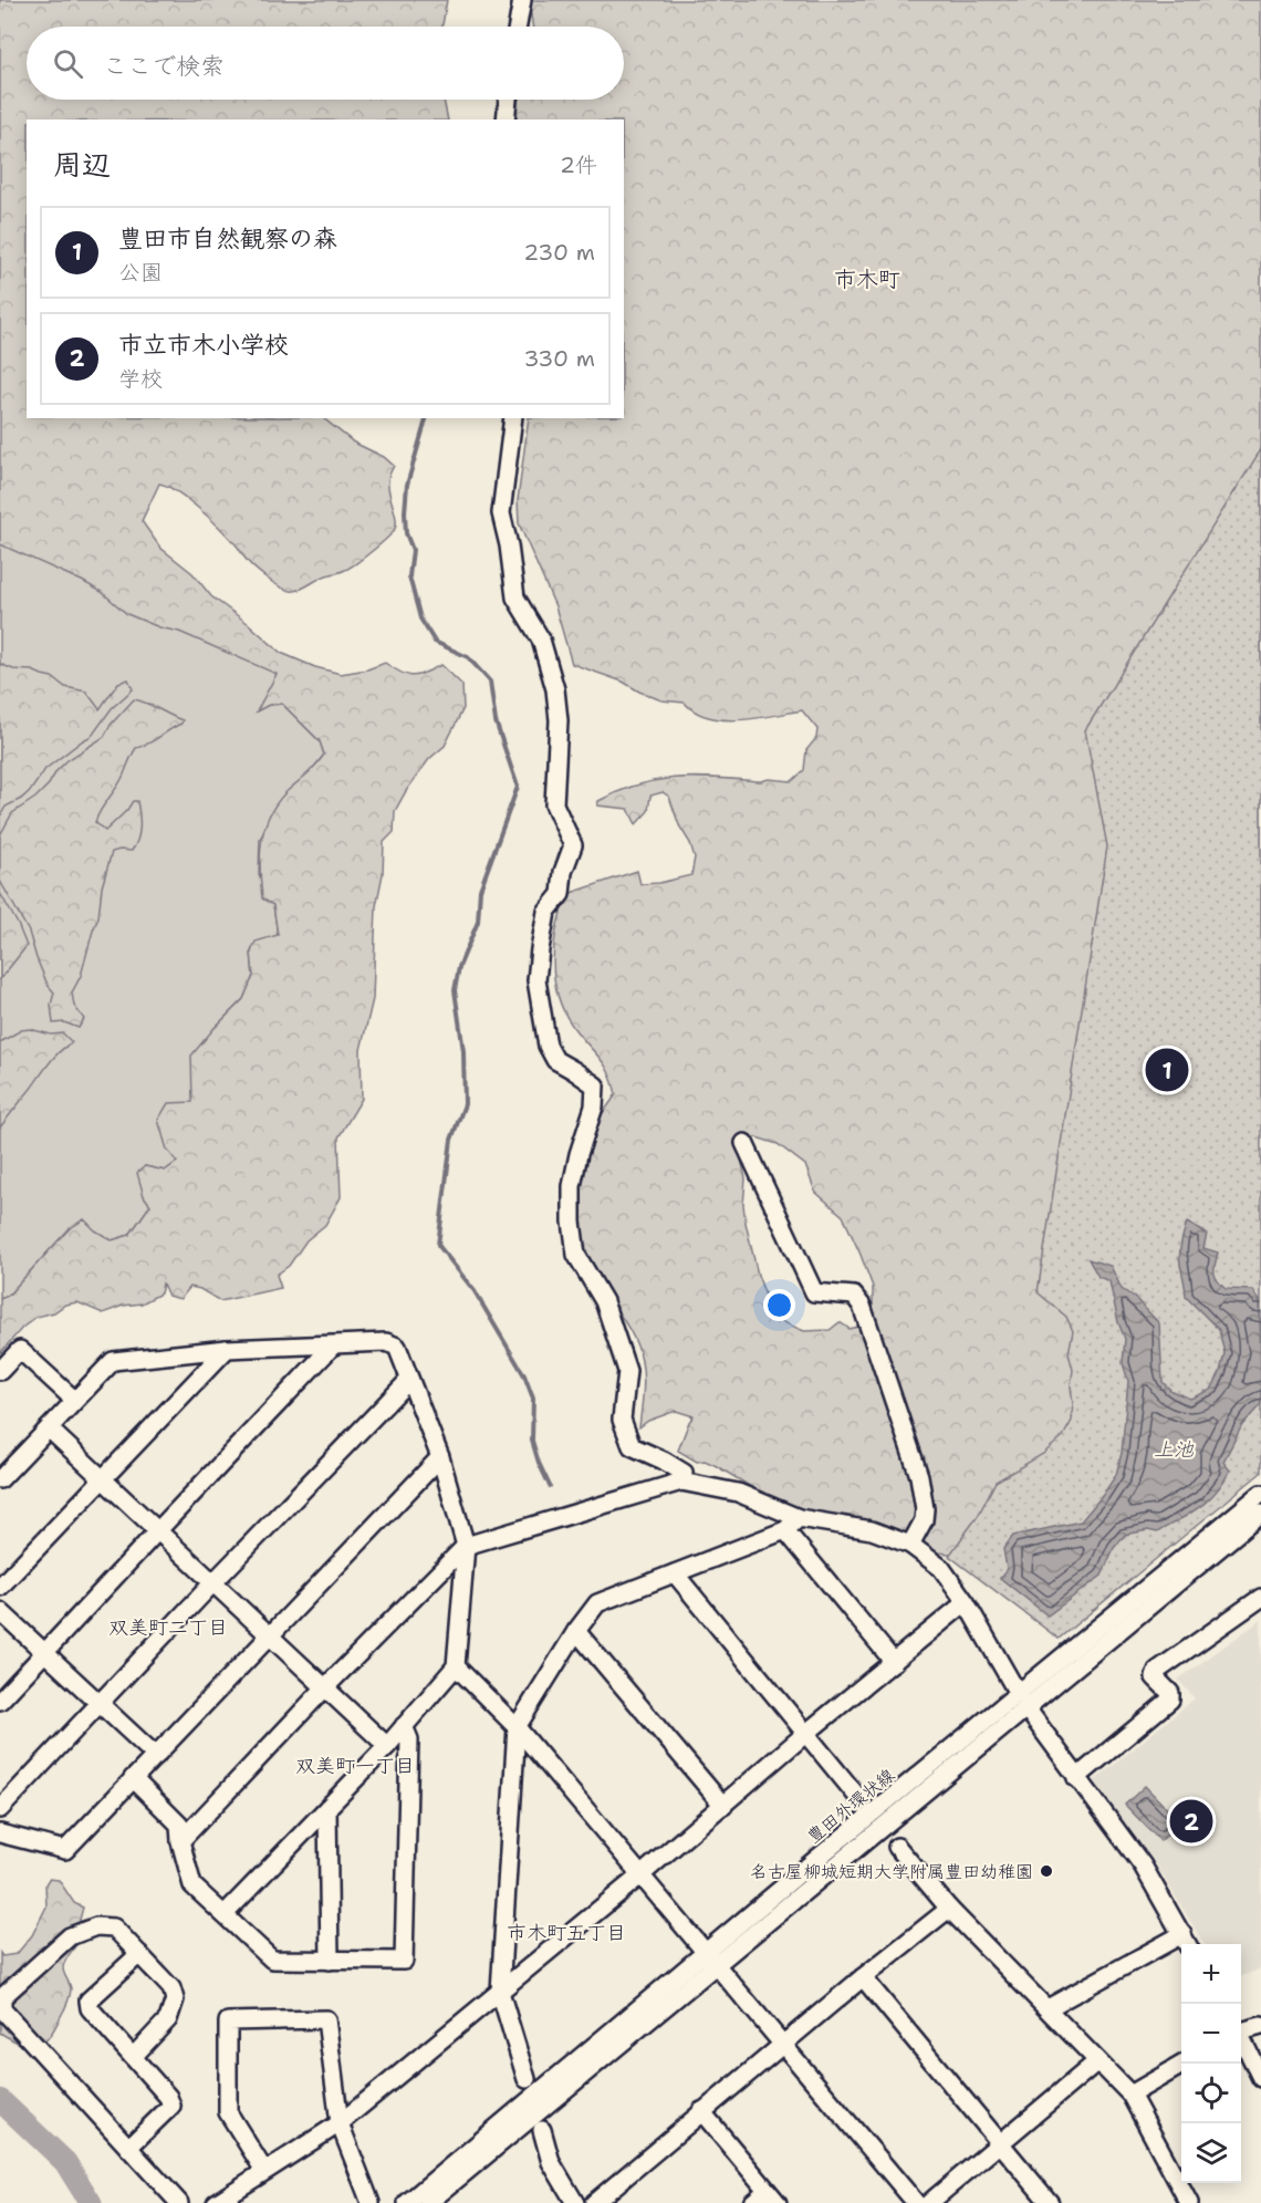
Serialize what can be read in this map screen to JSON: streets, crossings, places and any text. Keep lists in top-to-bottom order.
{
  "streets": {
    "street": ["豊田外環状線"]
  },
  "districts": [
    "市木町",
    "双美町二丁目",
    "双美町一丁目",
    "市木町五丁目"
  ],
  "water": ["上池"],
  "places": ["名古屋柳城短期大学附属豊田幼稚園"],
  "page": {
    "search": "ここで検索",
    "heading": ["周辺", "2件"],
    "list": [
      {
        "mark": "1",
        "name": "豊田市自然観察の森",
        "note": "公園",
        "value": "230 m"
      },
      {
        "mark": "2",
        "name": "市立市木小学校",
        "note": "学校",
        "value": "330 m"
      }
    ],
    "pins": ["1", "2"],
    "map_buttons": ["+", "−"]
  }
}
